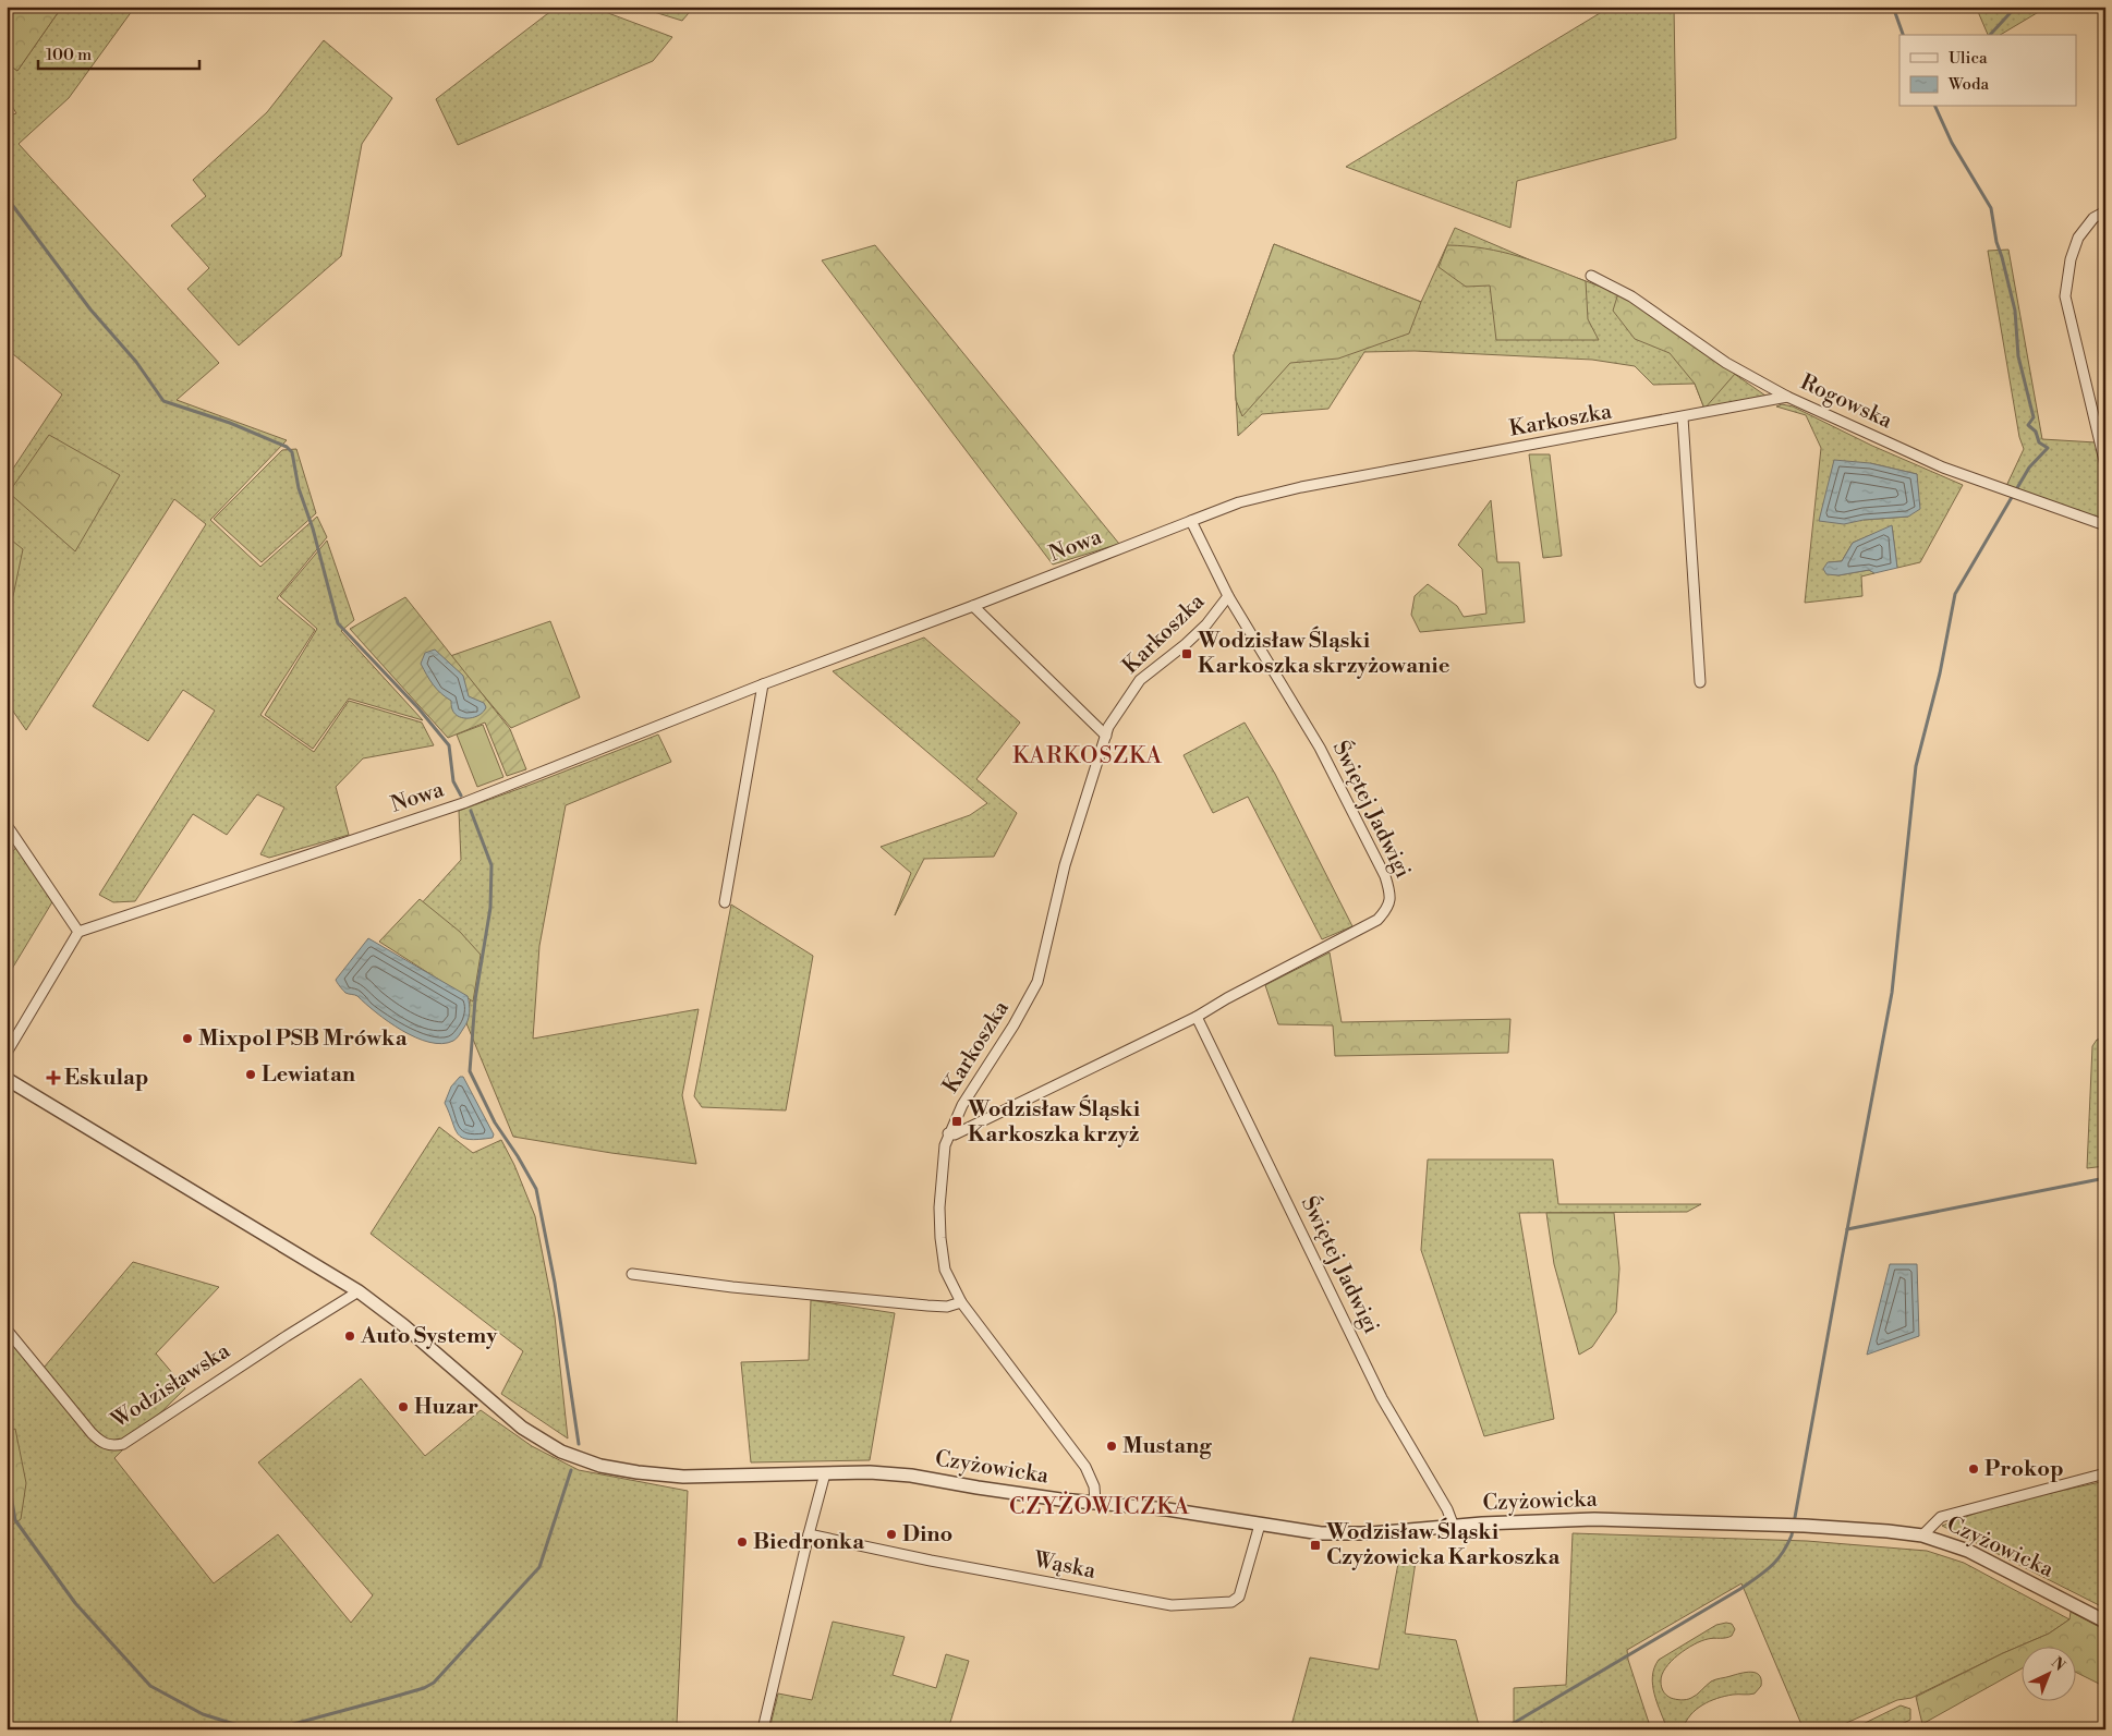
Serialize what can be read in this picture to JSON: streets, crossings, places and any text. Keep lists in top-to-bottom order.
{
  "streets": {
    "street": [
      "Rogowska",
      "Karkoszka",
      "Nowa",
      "Świętej Jadwigi",
      "Wodzisławska",
      "Czyżowicka",
      "Wąska"
    ]
  },
  "crossings": [
    ["Rogowska", "Karkoszka"],
    ["Karkoszka", "Nowa"],
    ["Karkoszka", "Świętej Jadwigi"],
    ["Karkoszka", "Czyżowicka"],
    ["Świętej Jadwigi", "Czyżowicka"],
    ["Wodzisławska", "Czyżowicka"],
    ["Czyżowicka", "Wąska"]
  ],
  "districts": ["KARKOSZKA", "CZYŻOWICZKA"],
  "places": {
    "transit": ["Wodzisław Śląski Karkoszka skrzyżowanie", "Wodzisław Śląski Karkoszka krzyż", "Wodzisław Śląski Czyżowicka Karkoszka"],
    "other": [
      "Mixpol PSB Mrówka",
      "Lewiatan",
      "Auto Systemy",
      "Huzar",
      "Mustang",
      "Prokop",
      "Dino",
      "Biedronka"
    ],
    "health": ["Eskulap"]
  },
  "legend": ["Ulica", "Woda"],
  "scale_bar": "100 m",
  "north": "top right"
}
